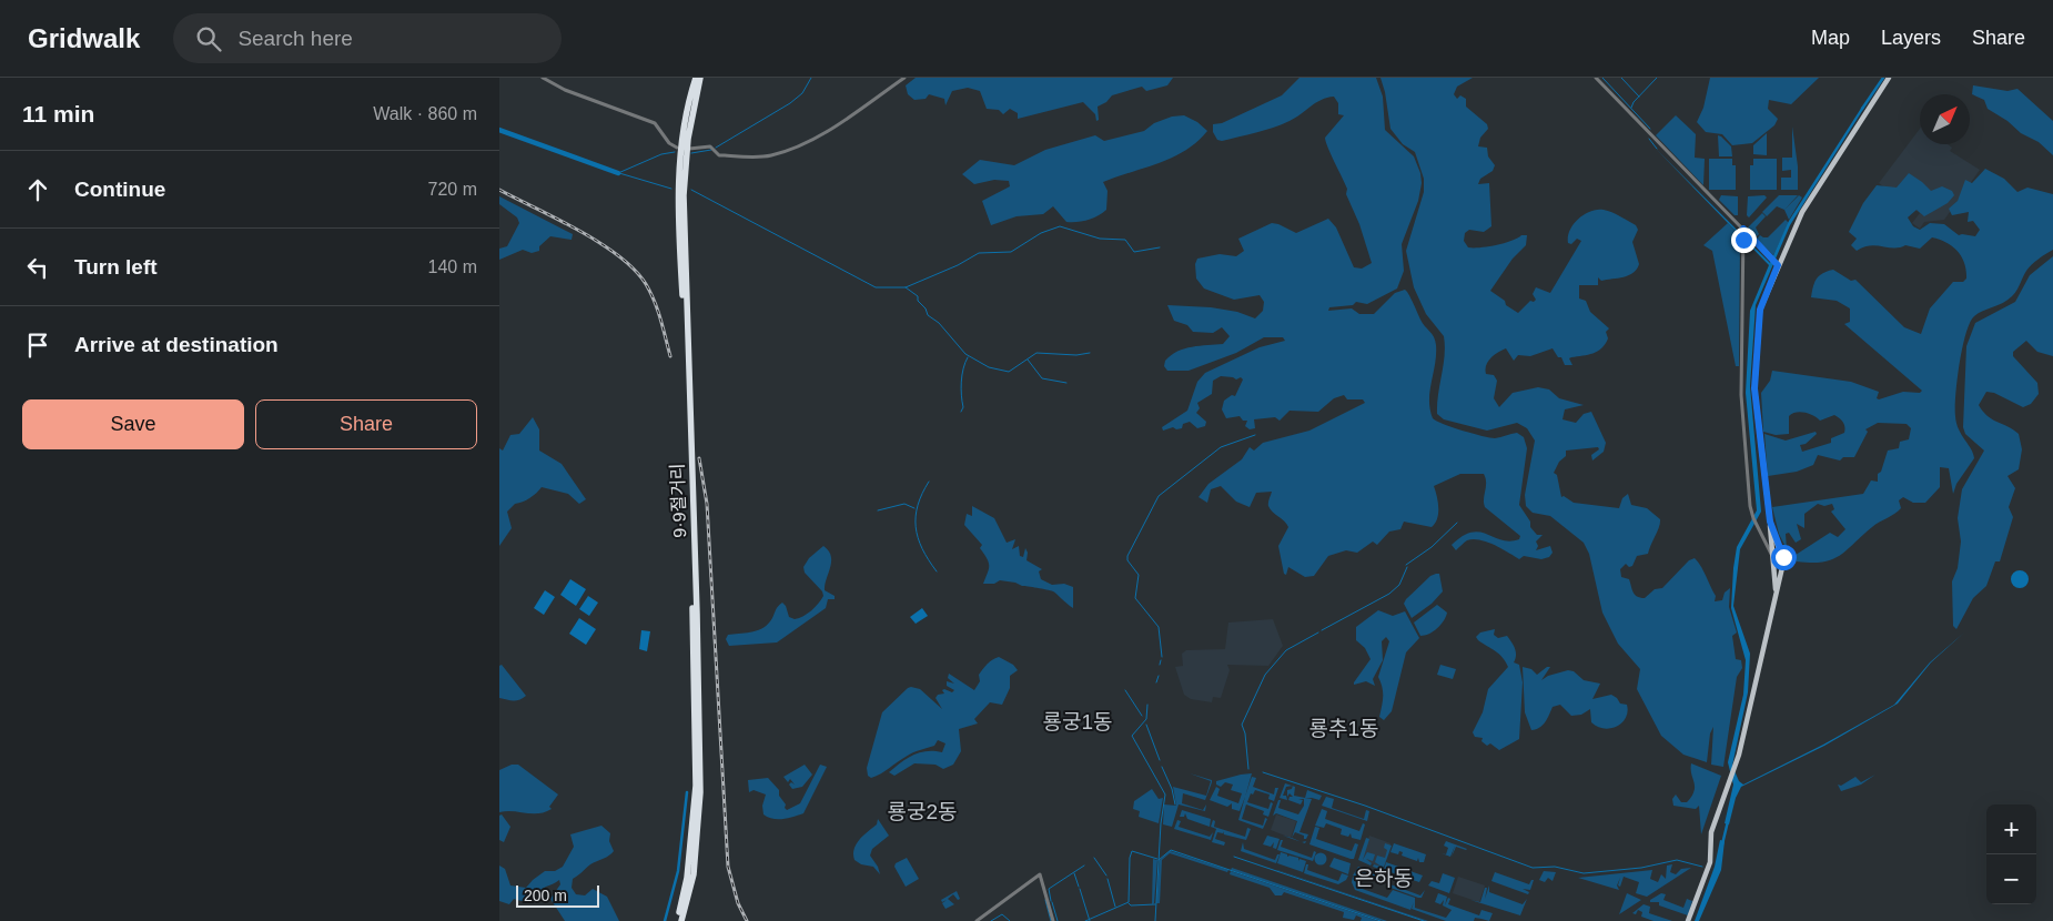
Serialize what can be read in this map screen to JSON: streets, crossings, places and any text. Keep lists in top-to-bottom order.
{
  "streets": {
    "highway": ["9·9절거리"]
  },
  "districts": [
    "룡궁1동",
    "룡추1동",
    "룡궁2동",
    "은하동"
  ],
  "scale_bar": "200 m",
  "north": "top right",
  "page": {
    "header": "Gridwalk",
    "search": "Search here",
    "nav": ["Map", "Layers", "Share"],
    "heading": ["11 min", "Walk · 860 m"],
    "list": [
      ["Continue", "720 m"],
      ["Turn left", "140 m"],
      "Arrive at destination"
    ],
    "buttons": ["Save", "Share"],
    "map_buttons": ["+", "−"],
    "scale": "200 m"
  }
}
